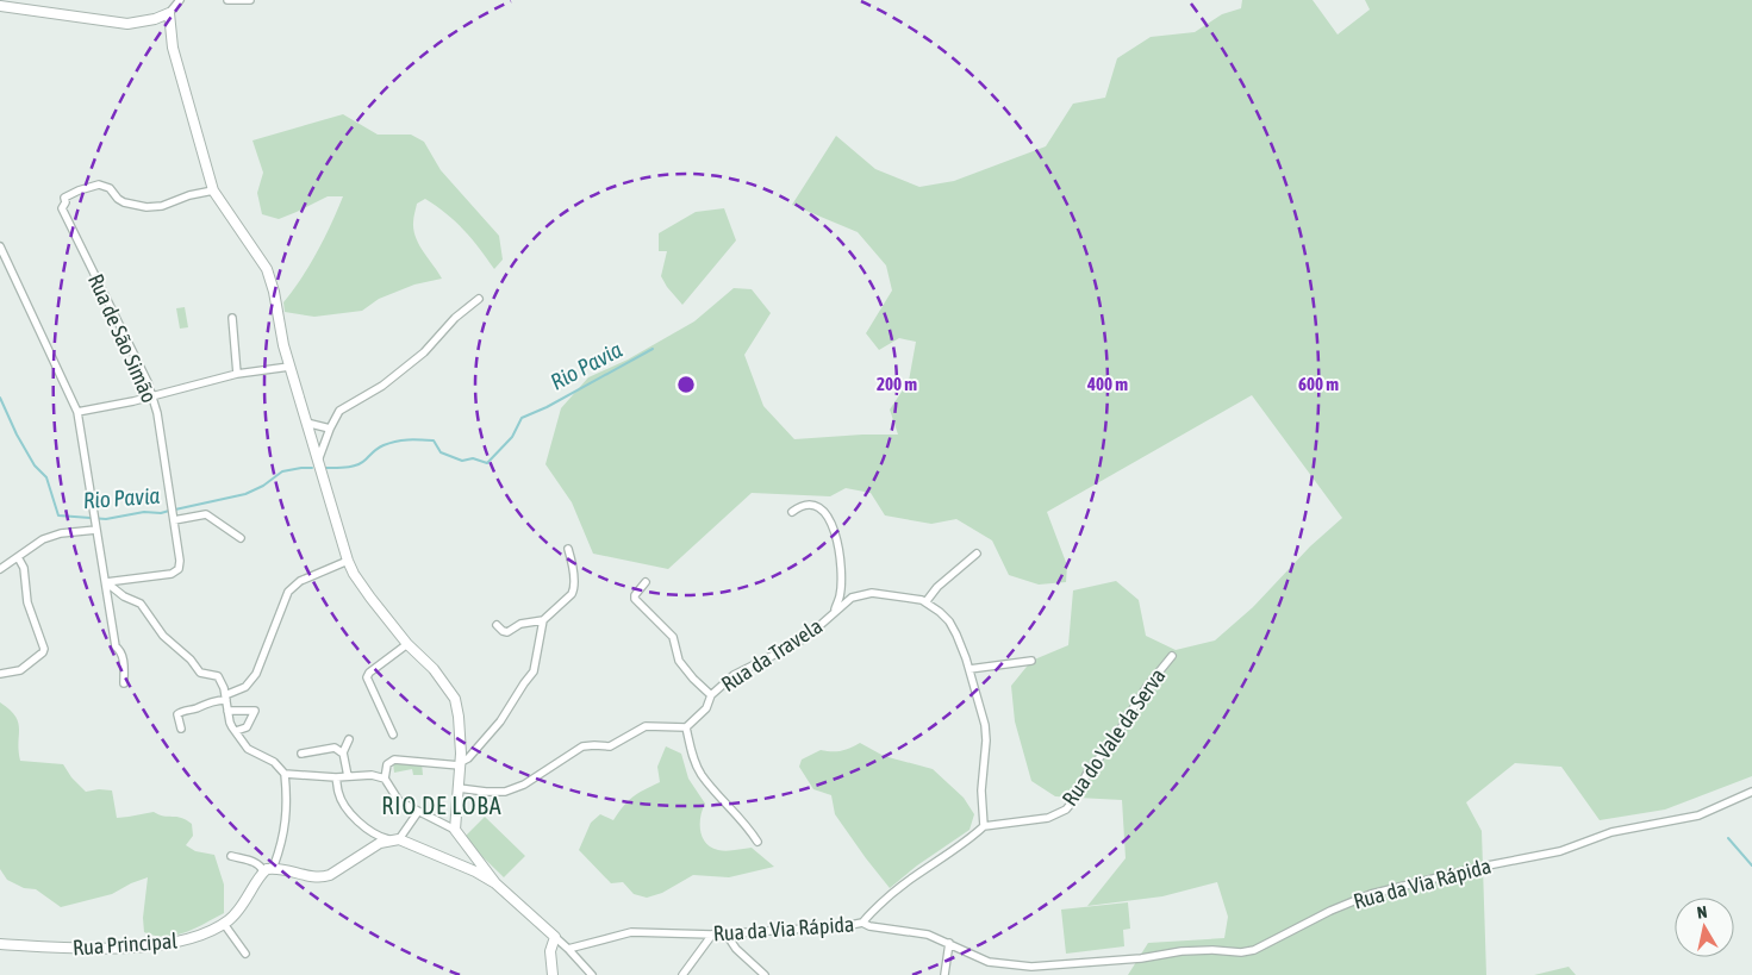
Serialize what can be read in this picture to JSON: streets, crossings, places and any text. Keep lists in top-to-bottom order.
{
  "streets": {
    "street": [
      "Rua de São Simão",
      "Rua da Travela",
      "Rua do Vale da Serva",
      "Rua da Via Rápida",
      "Rua Principal"
    ]
  },
  "districts": ["RIO DE LOBA"],
  "water": ["Rio Pavia"],
  "north": "top",
  "rings": ["200 m", "400 m", "600 m"]
}
